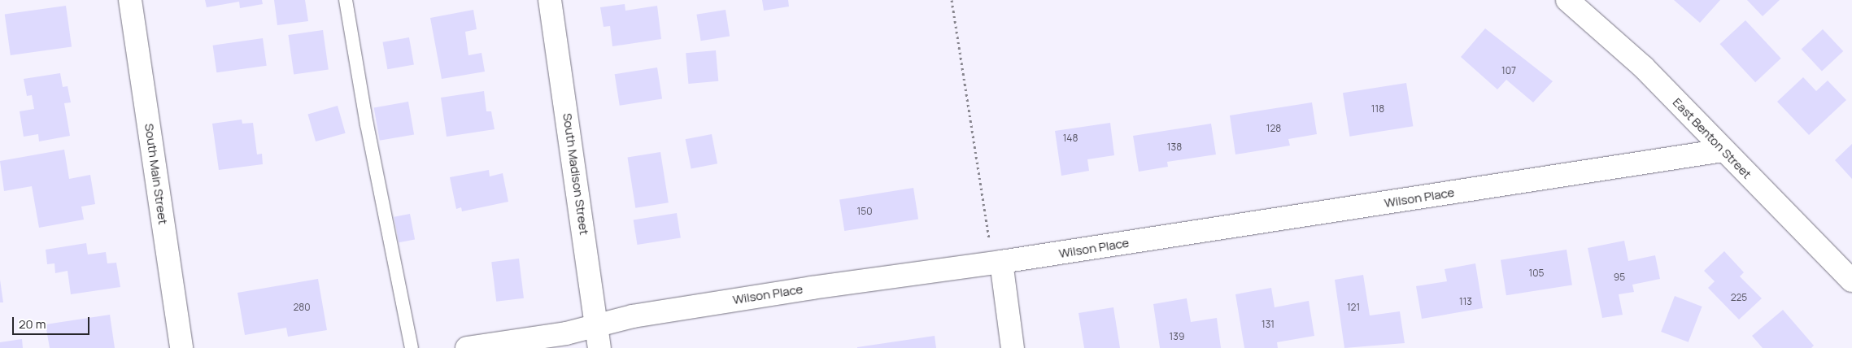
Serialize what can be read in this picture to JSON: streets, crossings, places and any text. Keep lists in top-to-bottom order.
{
  "streets": {
    "street": [
      "East Benton Street",
      "South Main Street",
      "South Madison Street",
      "Wilson Place"
    ]
  },
  "crossings": [
    ["East Benton Street", "Wilson Place"],
    ["South Madison Street", "Wilson Place"]
  ],
  "house_numbers": [
    "107",
    "118",
    "128",
    "148",
    "138",
    "150",
    "105",
    "95",
    "225",
    "113",
    "280",
    "121",
    "131",
    "139"
  ],
  "scale_bar": "20 m"
}
